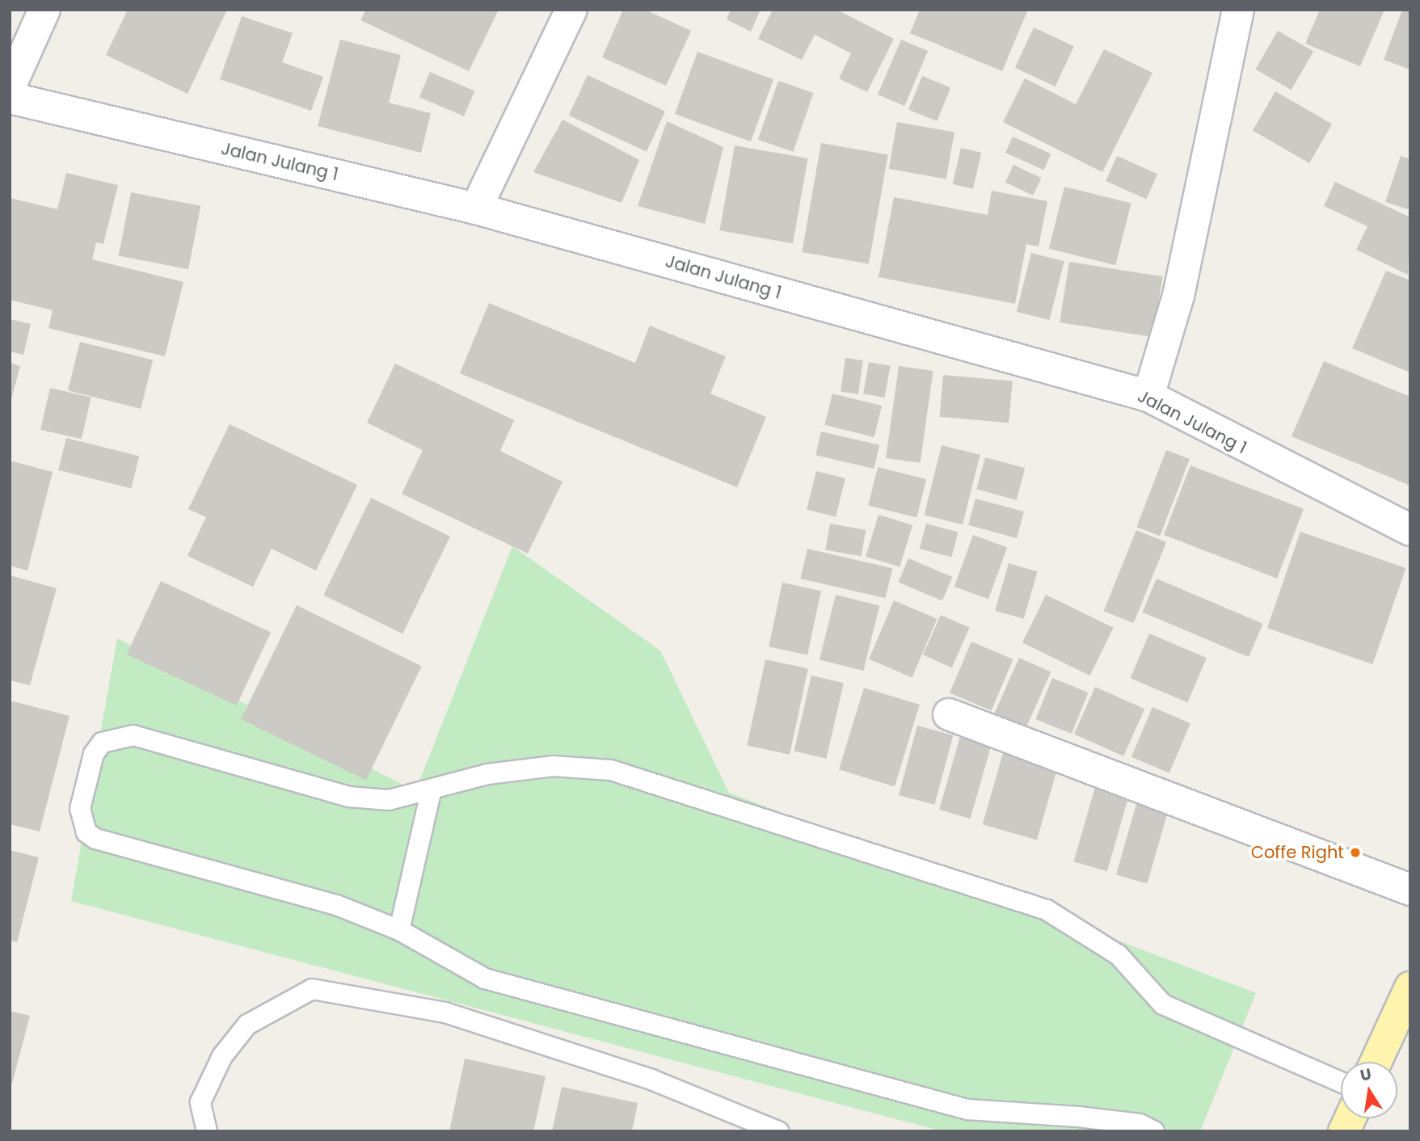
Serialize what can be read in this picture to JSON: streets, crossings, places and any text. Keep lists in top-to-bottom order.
{
  "streets": {
    "street": ["Jalan Julang 1"]
  },
  "places": ["Coffe Right"],
  "north": "top"
}
